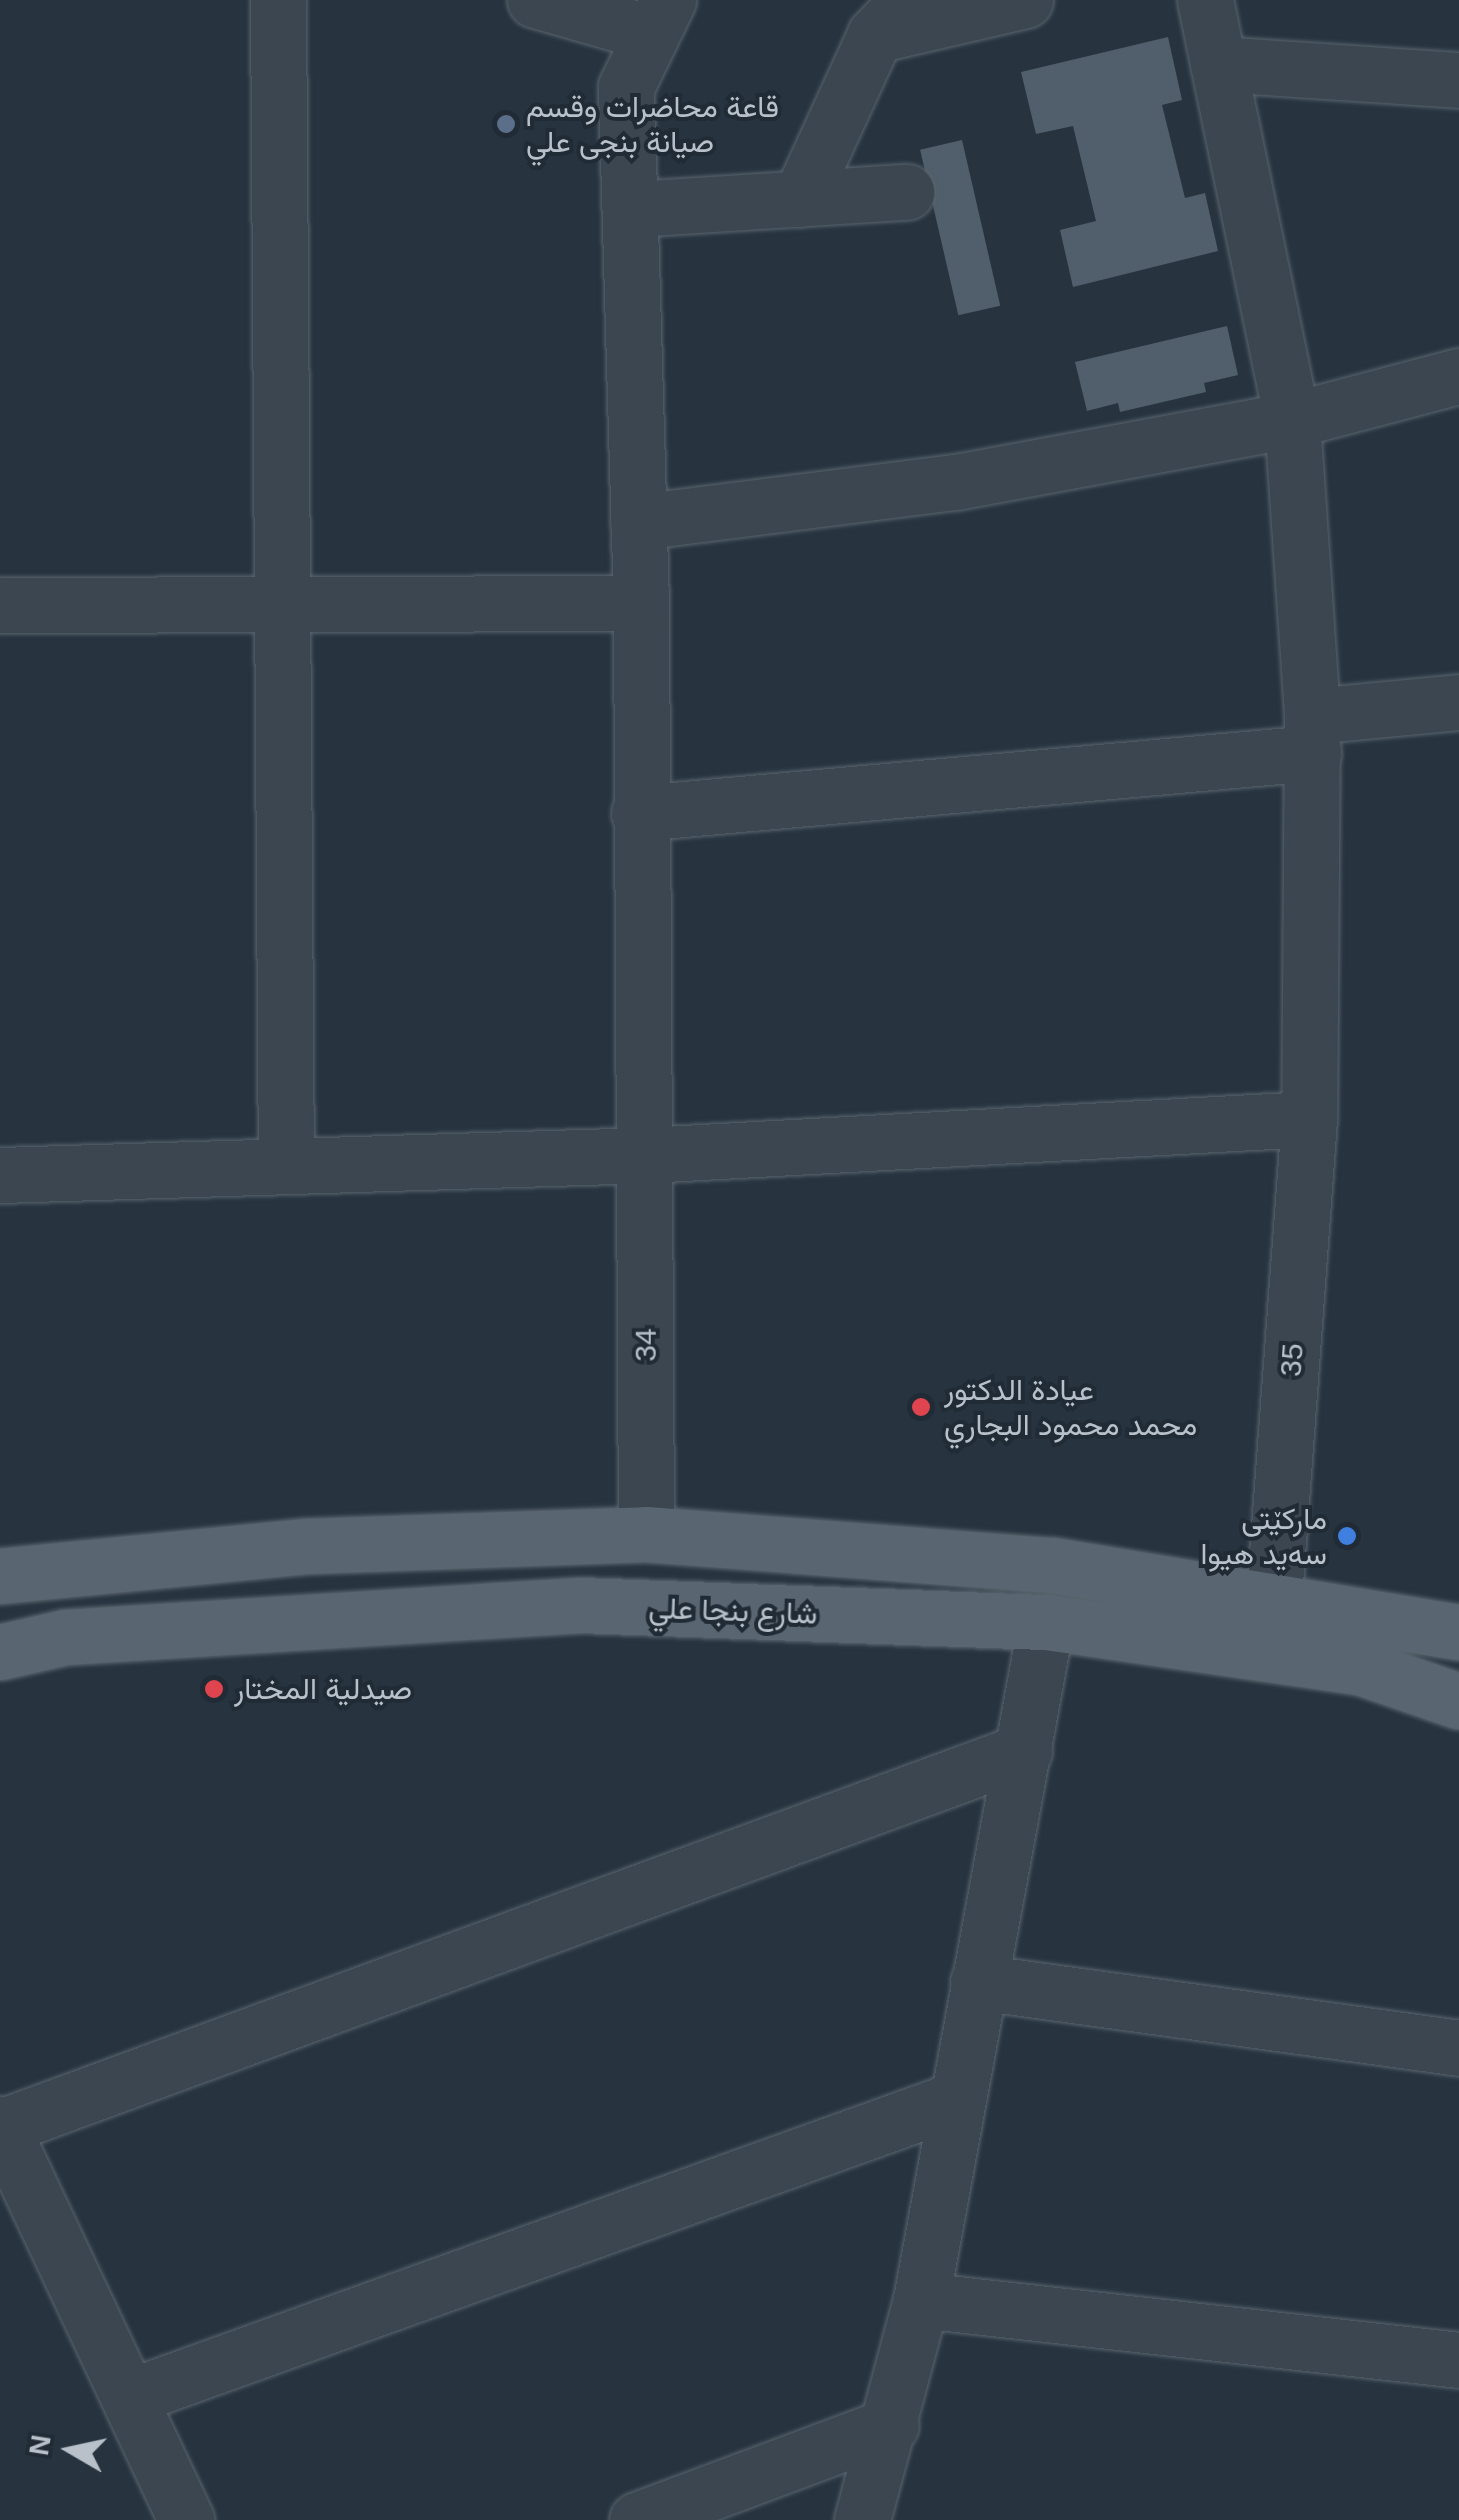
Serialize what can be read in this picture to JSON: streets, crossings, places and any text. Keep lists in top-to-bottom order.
{
  "streets": {
    "main road": ["شارع بنجا علي"],
    "street": ["34", "35"]
  },
  "places": [
    "قاعة محاضرات وقسم صيانة بنجى علي",
    "عيادة الدكتور محمد محمود البجاري",
    "مارکێتی سەید هیوا",
    "صيدلية المختار"
  ],
  "north": "left"
}
